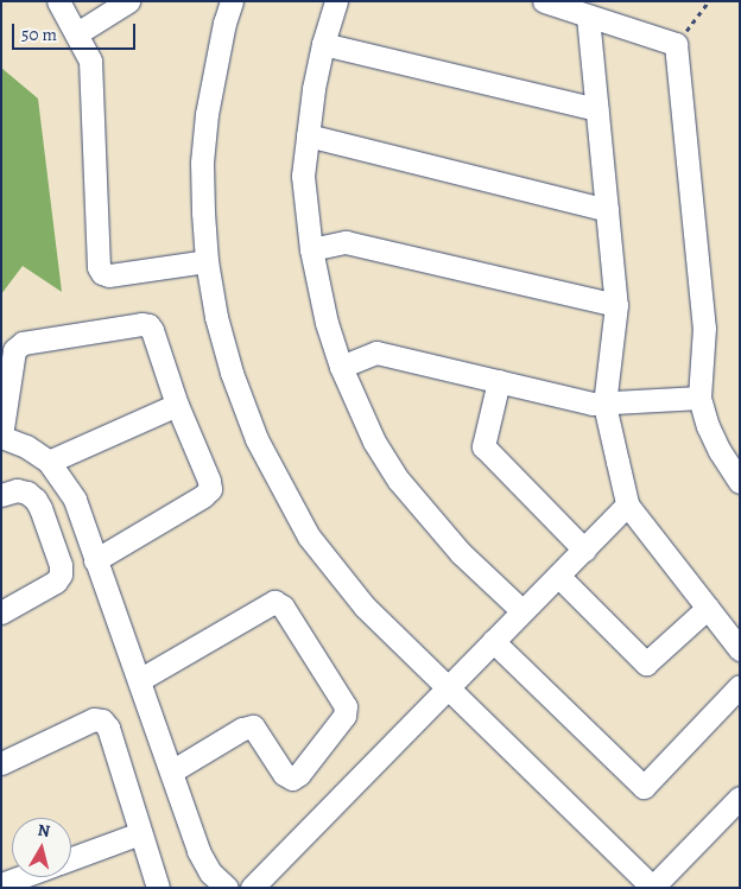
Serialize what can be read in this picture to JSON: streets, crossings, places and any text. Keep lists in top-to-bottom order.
{
  "scale_bar": "50 m",
  "north": "top"
}
